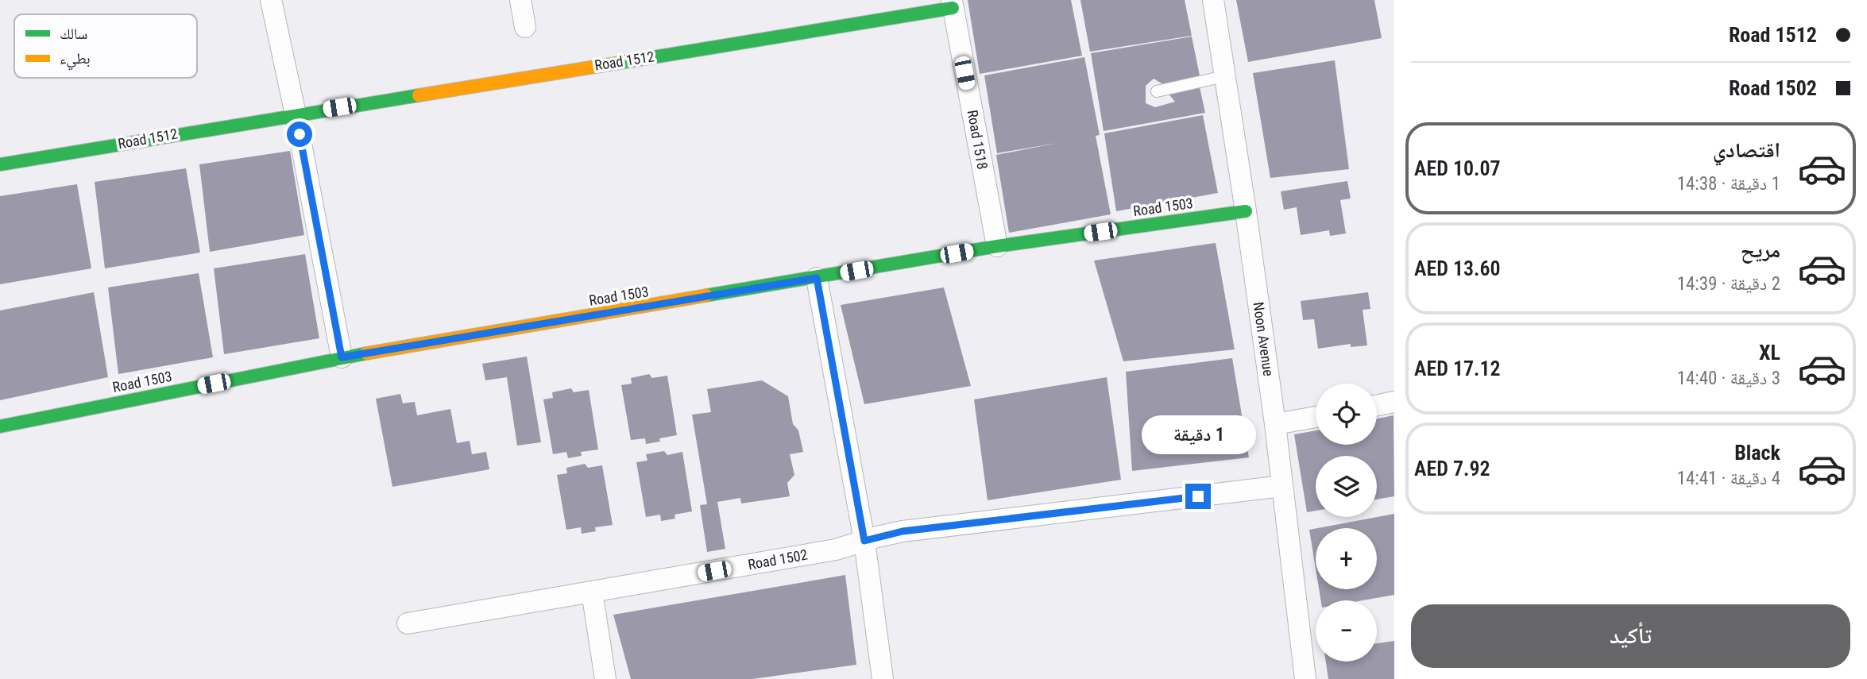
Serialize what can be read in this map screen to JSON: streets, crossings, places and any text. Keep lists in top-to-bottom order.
{
  "streets": {
    "street": [
      "Road 1512",
      "Road 1518",
      "Road 1503",
      "Noon Avenue",
      "Road 1502"
    ]
  },
  "crossings": [
    ["Road 1512", "Road 1518"],
    ["Road 1518", "Road 1503"],
    ["Road 1503", "Noon Avenue"],
    ["Noon Avenue", "Road 1502"]
  ],
  "legend": ["سالك", "بطيء"],
  "page": {
    "banner": ["Road 1512", "Road 1502"],
    "list": [
      {
        "name": "اقتصادي",
        "note": "1 دقيقة · 14:38",
        "value": "AED 10.07"
      },
      {
        "name": "مريح",
        "note": "2 دقيقة · 14:39",
        "value": "AED 13.60"
      },
      {
        "name": "XL",
        "note": "3 دقيقة · 14:40",
        "value": "AED 17.12"
      },
      {
        "name": "Black",
        "note": "4 دقيقة · 14:41",
        "value": "AED 7.92"
      }
    ],
    "map_buttons": ["+", "−"],
    "bubble": "1 دقيقة",
    "buttons": "تأكيد"
  }
}
